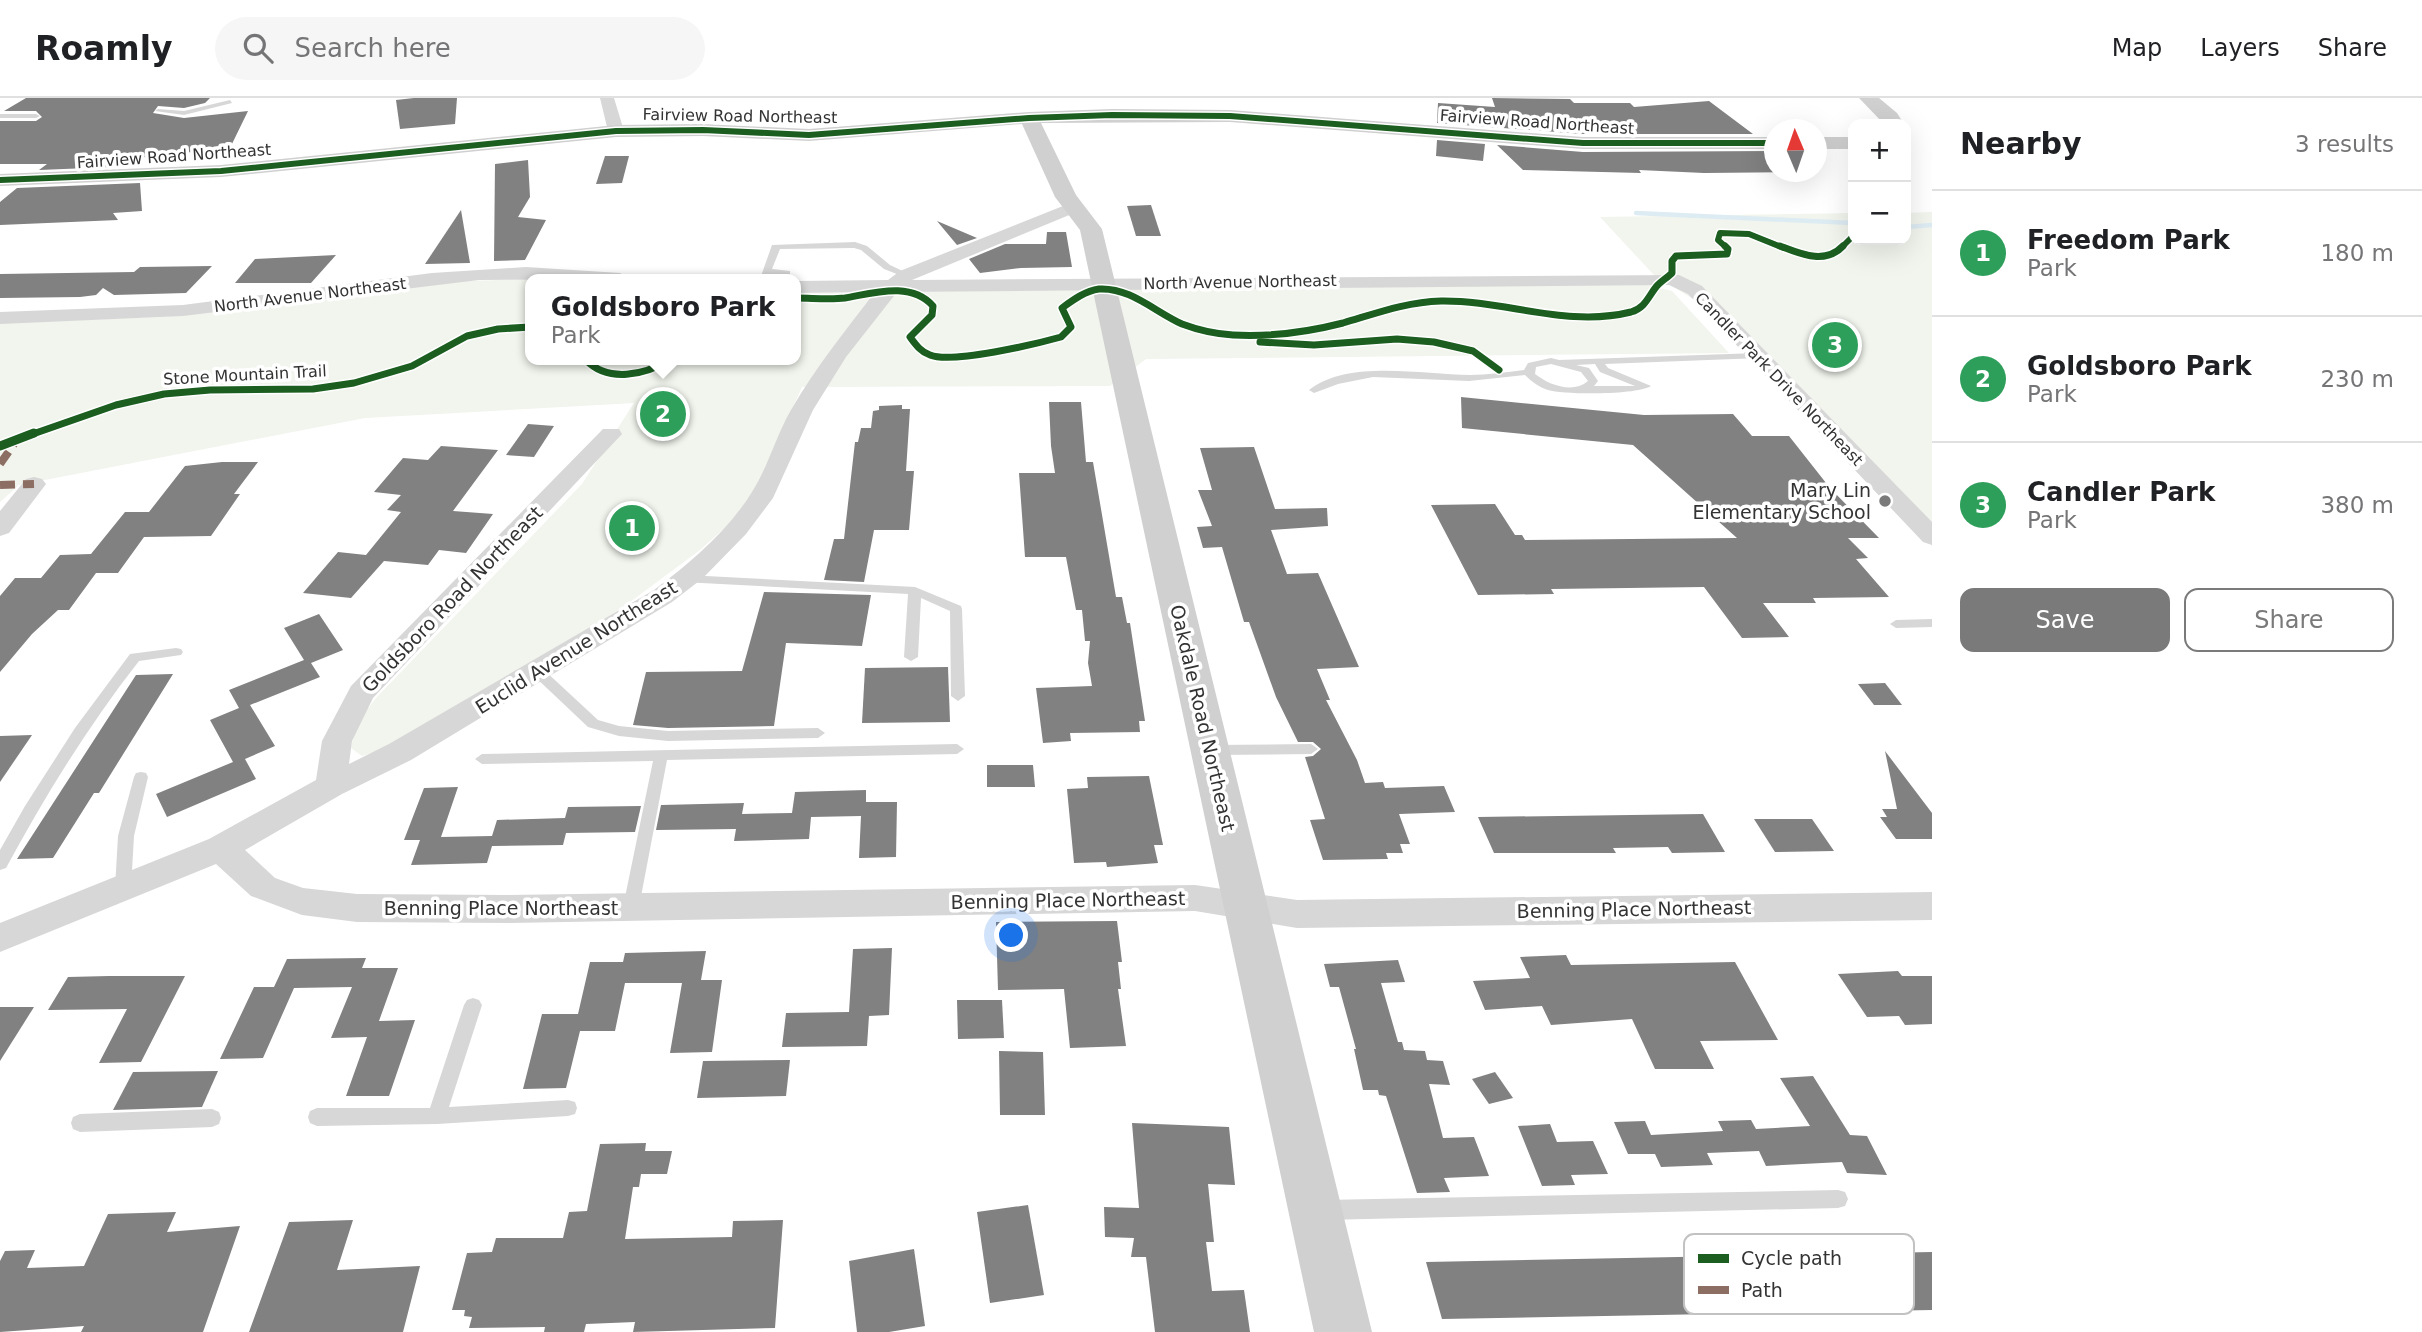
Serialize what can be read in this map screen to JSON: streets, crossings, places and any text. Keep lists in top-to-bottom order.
{
  "streets": {
    "street": [
      "Fairview Road Northeast",
      "North Avenue Northeast",
      "Candler Park Drive Northeast",
      "Goldsboro Road Northeast",
      "Euclid Avenue Northeast",
      "Oakdale Road Northeast",
      "Benning Place Northeast"
    ],
    "cycle path": ["Stone Mountain Trail"]
  },
  "crossings": [
    ["Fairview Road Northeast", "Oakdale Road Northeast"],
    ["North Avenue Northeast", "Candler Park Drive Northeast"],
    ["North Avenue Northeast", "Euclid Avenue Northeast"],
    ["North Avenue Northeast", "Oakdale Road Northeast"],
    ["Goldsboro Road Northeast", "Euclid Avenue Northeast"],
    ["Euclid Avenue Northeast", "Oakdale Road Northeast"],
    ["Euclid Avenue Northeast", "Benning Place Northeast"],
    ["Oakdale Road Northeast", "Benning Place Northeast"]
  ],
  "places": ["Mary Lin Elementary School"],
  "legend": ["Cycle path", "Path"],
  "north": "top",
  "page": {
    "header": "Roamly",
    "search": "Search here",
    "nav": ["Map", "Layers", "Share"],
    "heading": ["Nearby", "3 results"],
    "map_buttons": ["+", "−"],
    "list": [
      {
        "mark": "1",
        "name": "Freedom Park",
        "note": "Park",
        "value": "180 m"
      },
      {
        "mark": "2",
        "name": "Goldsboro Park",
        "note": "Park",
        "value": "230 m"
      },
      {
        "mark": "3",
        "name": "Candler Park",
        "note": "Park",
        "value": "380 m"
      }
    ],
    "popup": ["Goldsboro Park", "Park"],
    "pins": ["3", "2", "1"],
    "buttons": ["Save", "Share"]
  }
}
